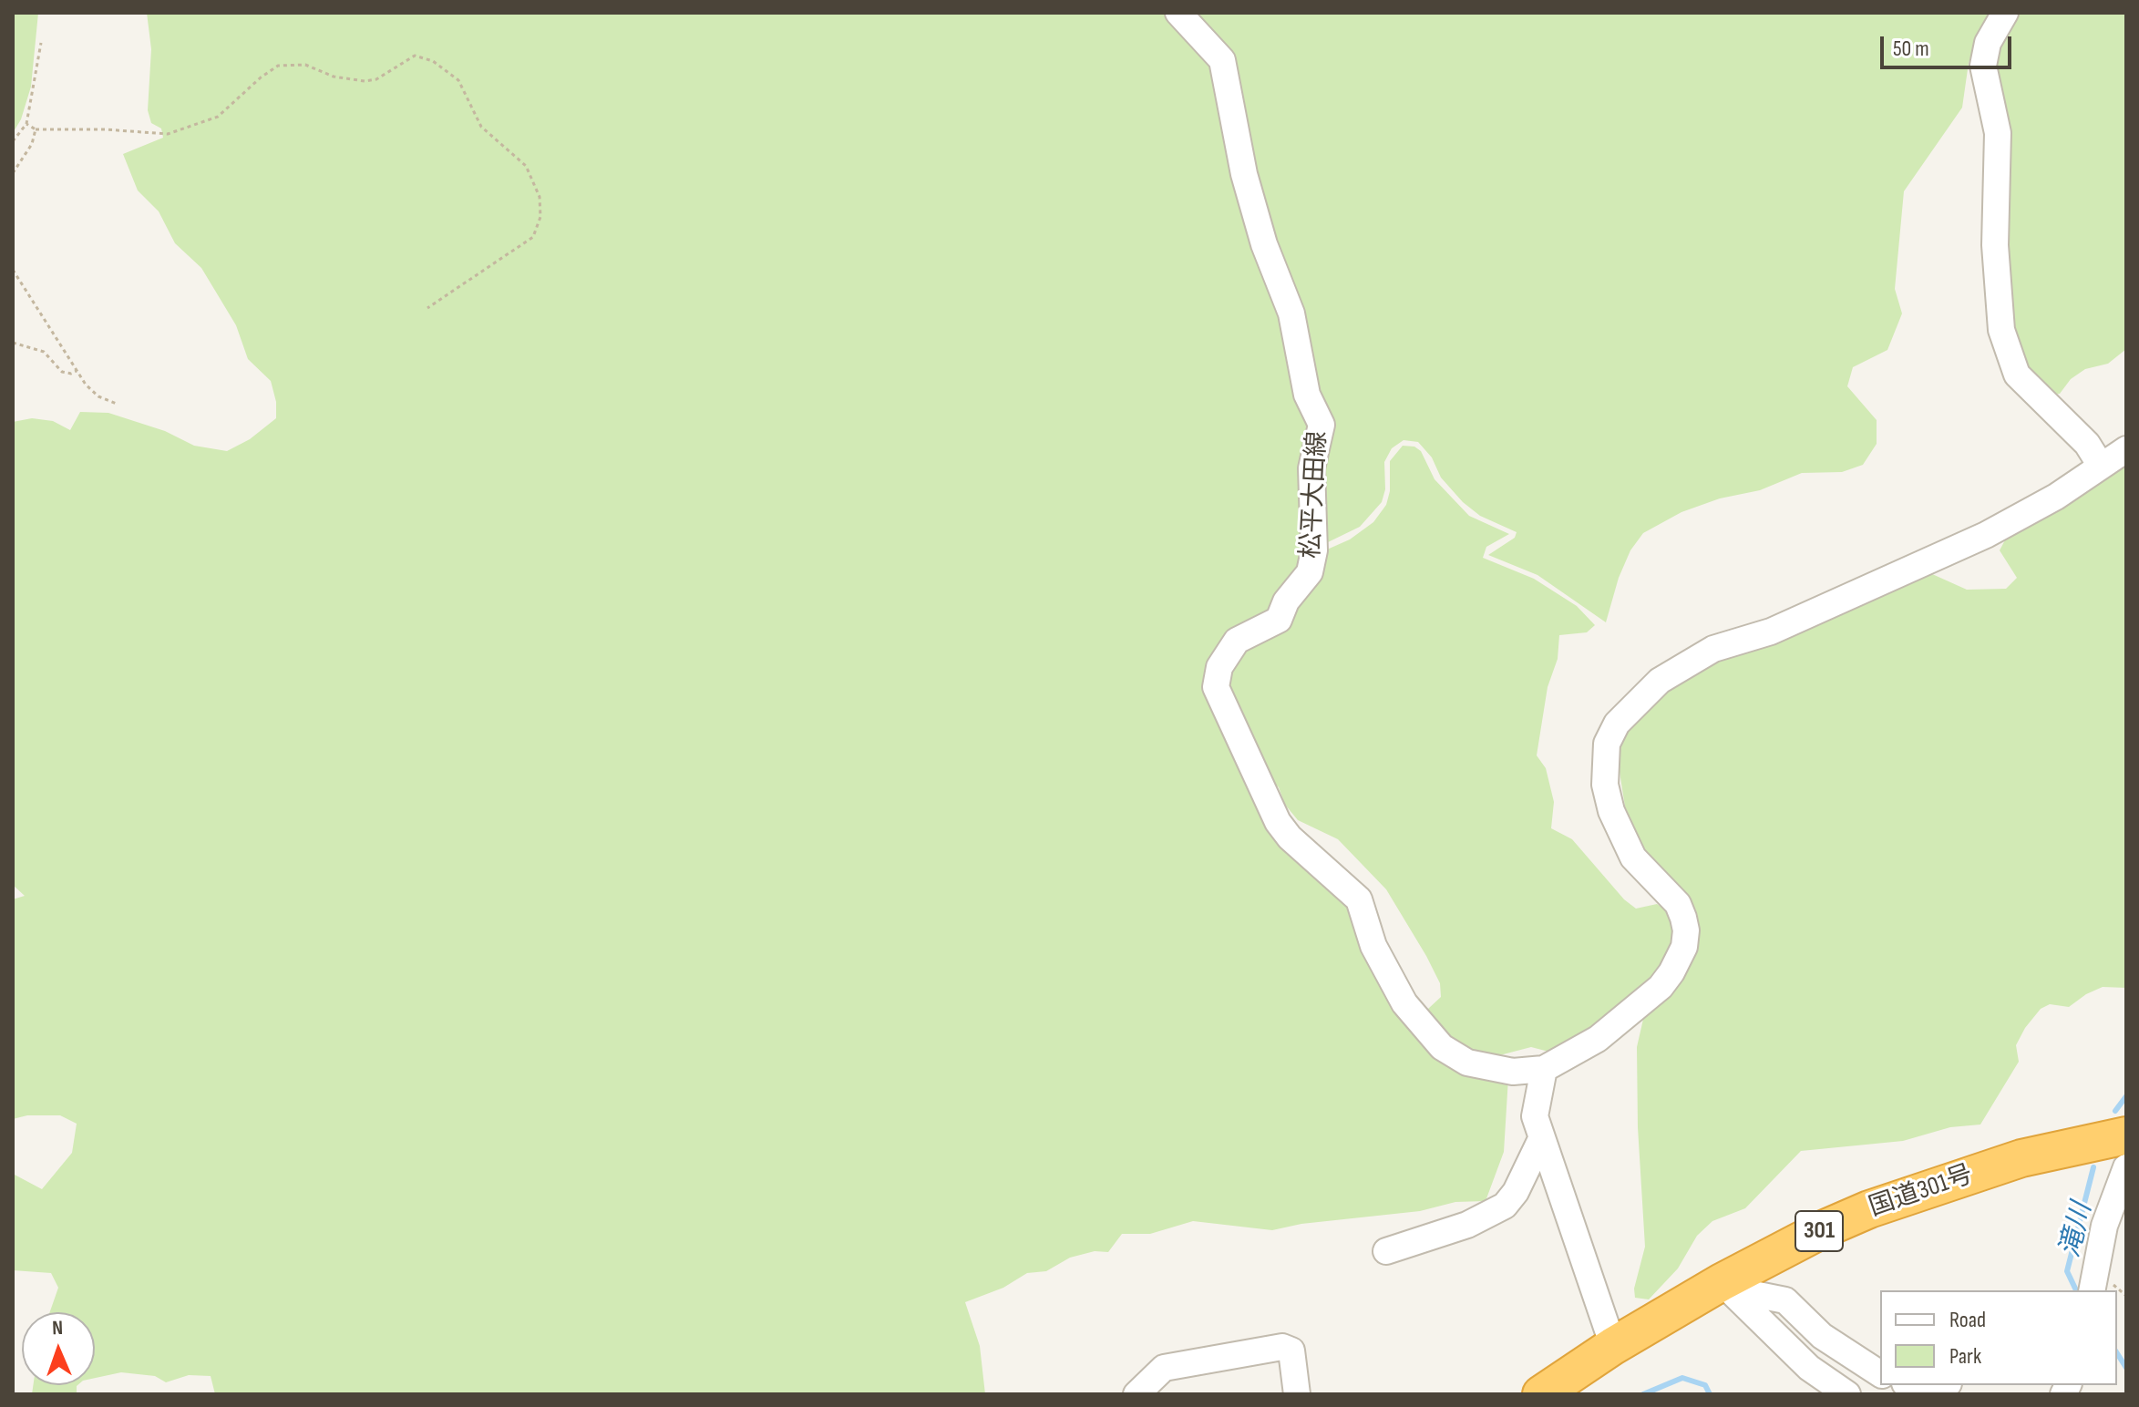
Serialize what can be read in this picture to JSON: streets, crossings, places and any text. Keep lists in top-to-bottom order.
{
  "streets": {
    "highway": ["国道301号", "301"],
    "street": ["松平大田線"]
  },
  "water": ["滝川"],
  "legend": ["Road", "Park"],
  "scale_bar": "50 m",
  "north": "top"
}
